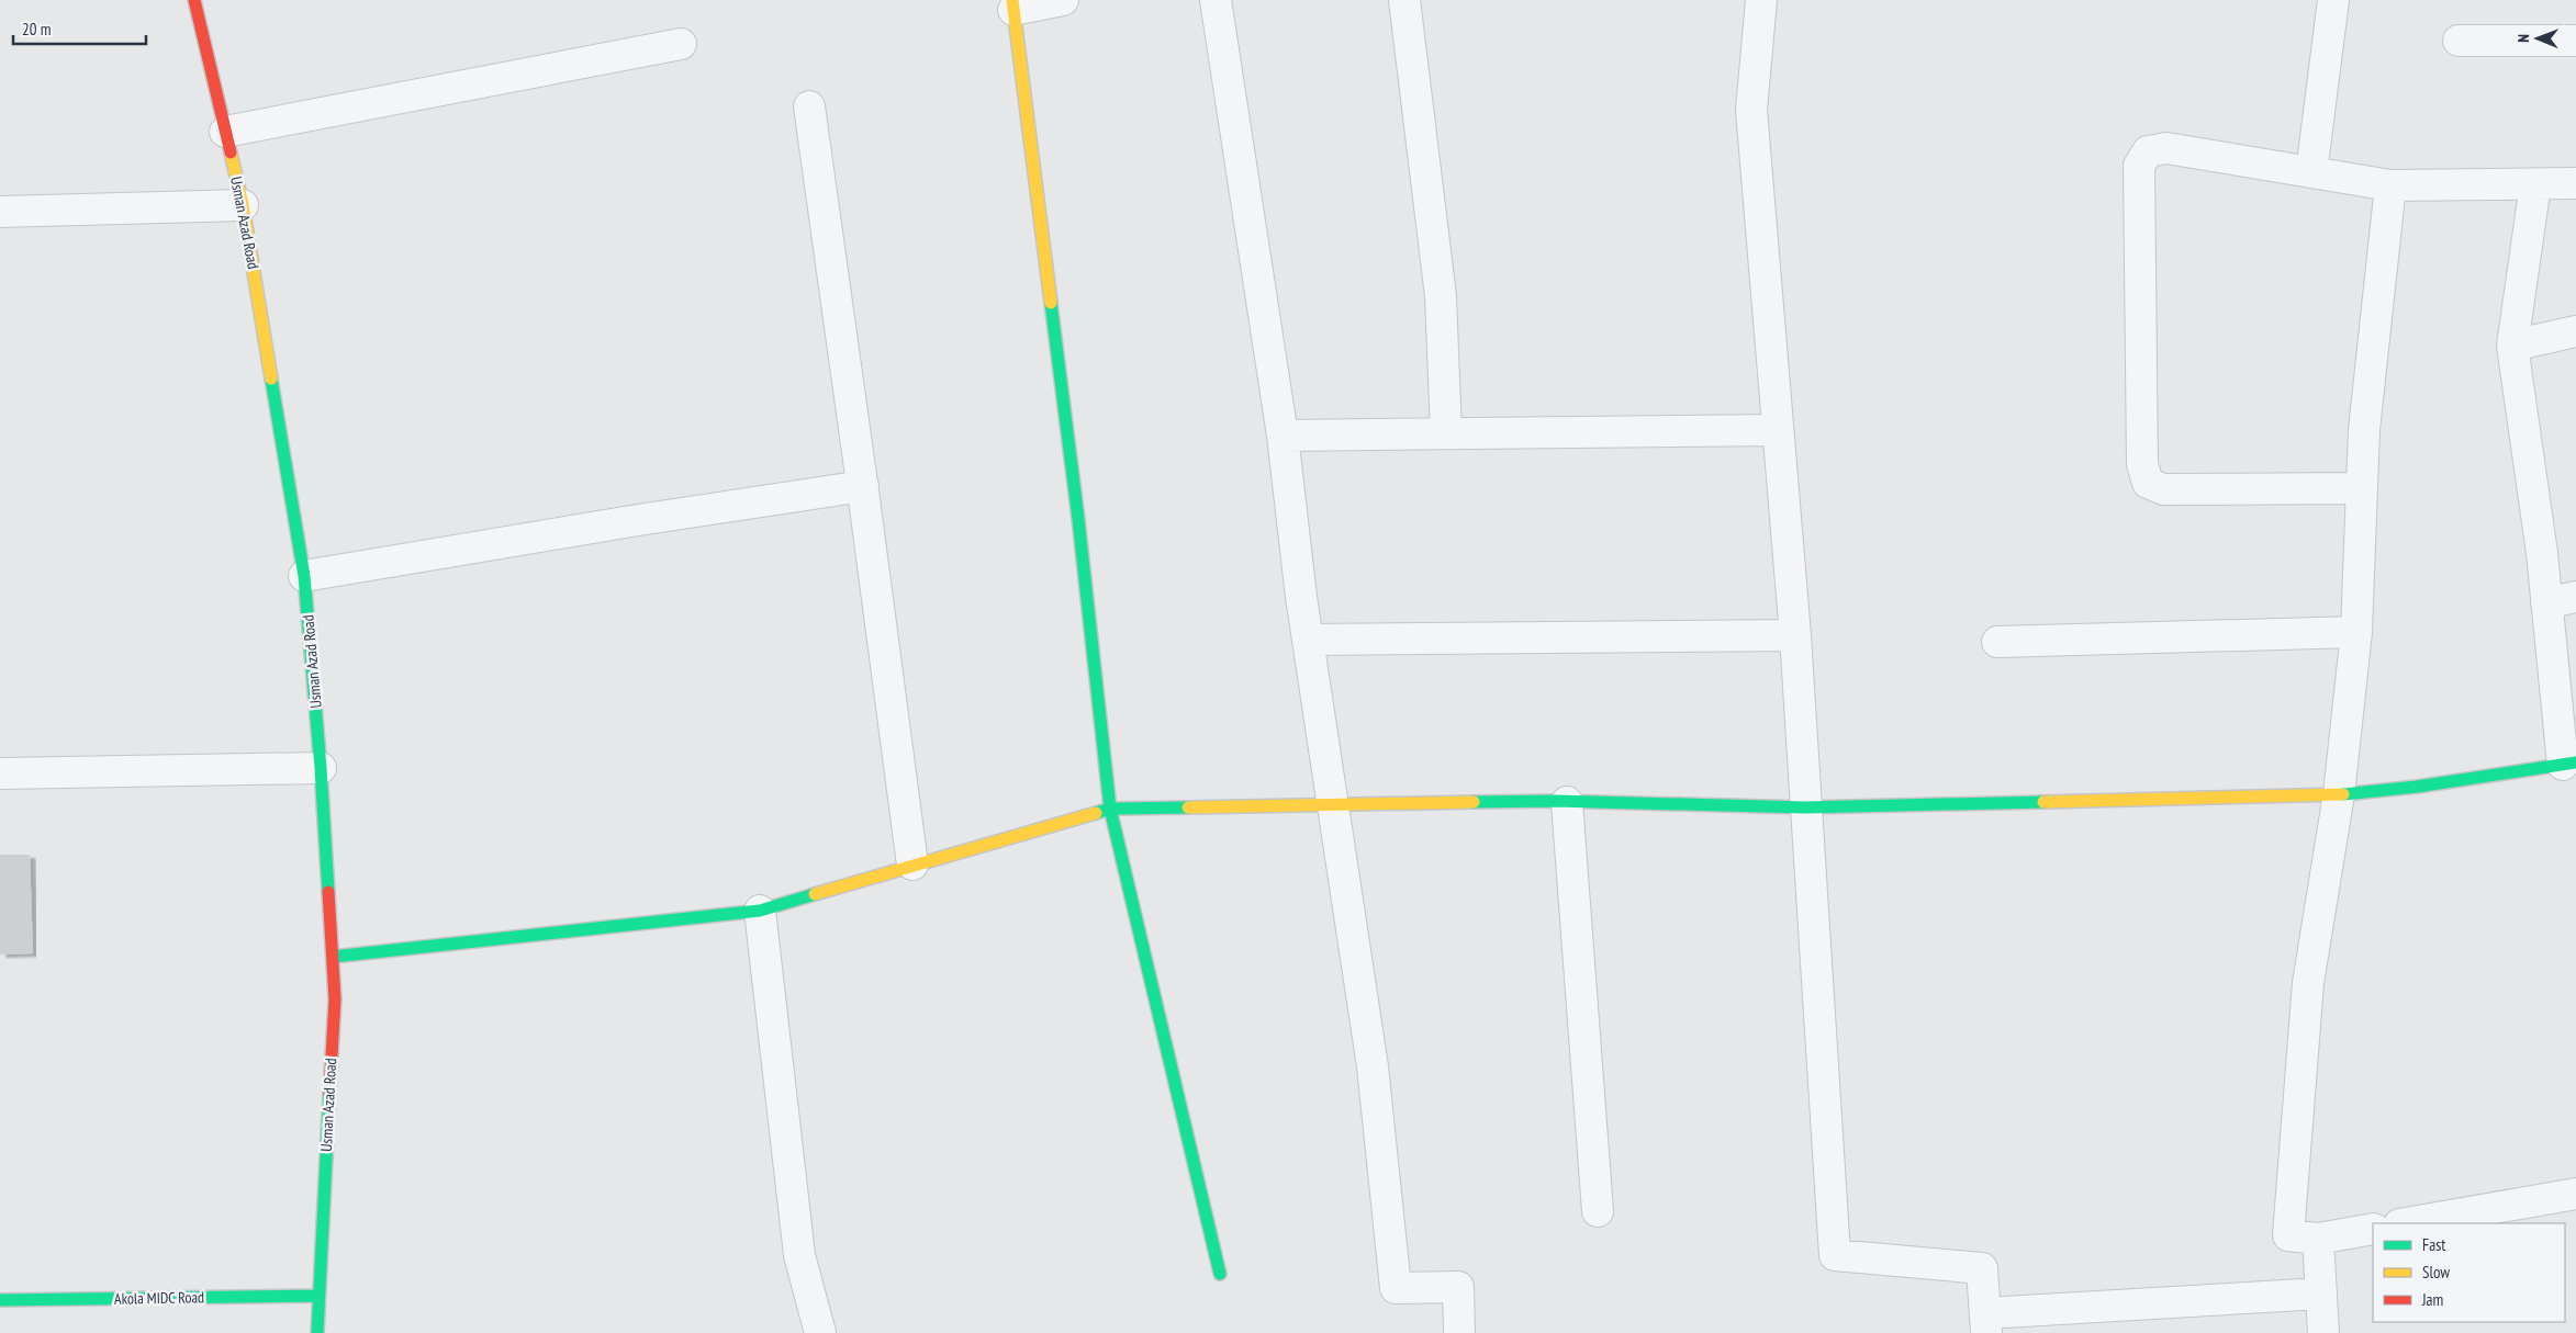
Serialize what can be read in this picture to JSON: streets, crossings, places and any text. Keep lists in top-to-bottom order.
{
  "streets": {
    "street": ["Usman Azad Road", "Akola MIDC Road"]
  },
  "crossings": [
    ["Usman Azad Road", "Akola MIDC Road"]
  ],
  "legend": ["Fast", "Slow", "Jam"],
  "scale_bar": "20 m",
  "north": "left"
}
